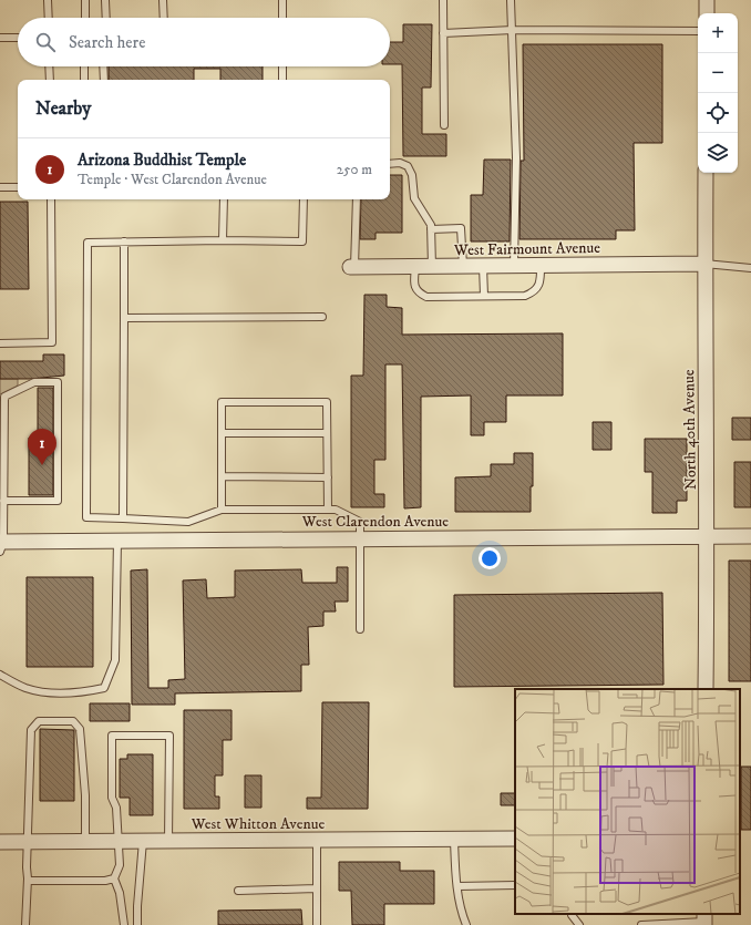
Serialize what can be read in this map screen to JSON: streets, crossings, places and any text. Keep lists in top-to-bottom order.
{
  "streets": {
    "street": [
      "West Fairmount Avenue",
      "North 40th Avenue",
      "West Clarendon Avenue",
      "West Whitton Avenue"
    ]
  },
  "crossings": [
    ["West Fairmount Avenue", "North 40th Avenue"],
    ["North 40th Avenue", "West Clarendon Avenue"]
  ],
  "page": {
    "map_buttons": ["+", "−"],
    "search": "Search here",
    "heading": "Nearby",
    "list": [
      {
        "mark": "1",
        "name": "Arizona Buddhist Temple",
        "note": "Temple · West Clarendon Avenue",
        "value": "250 m"
      }
    ],
    "pins": "1"
  }
}
